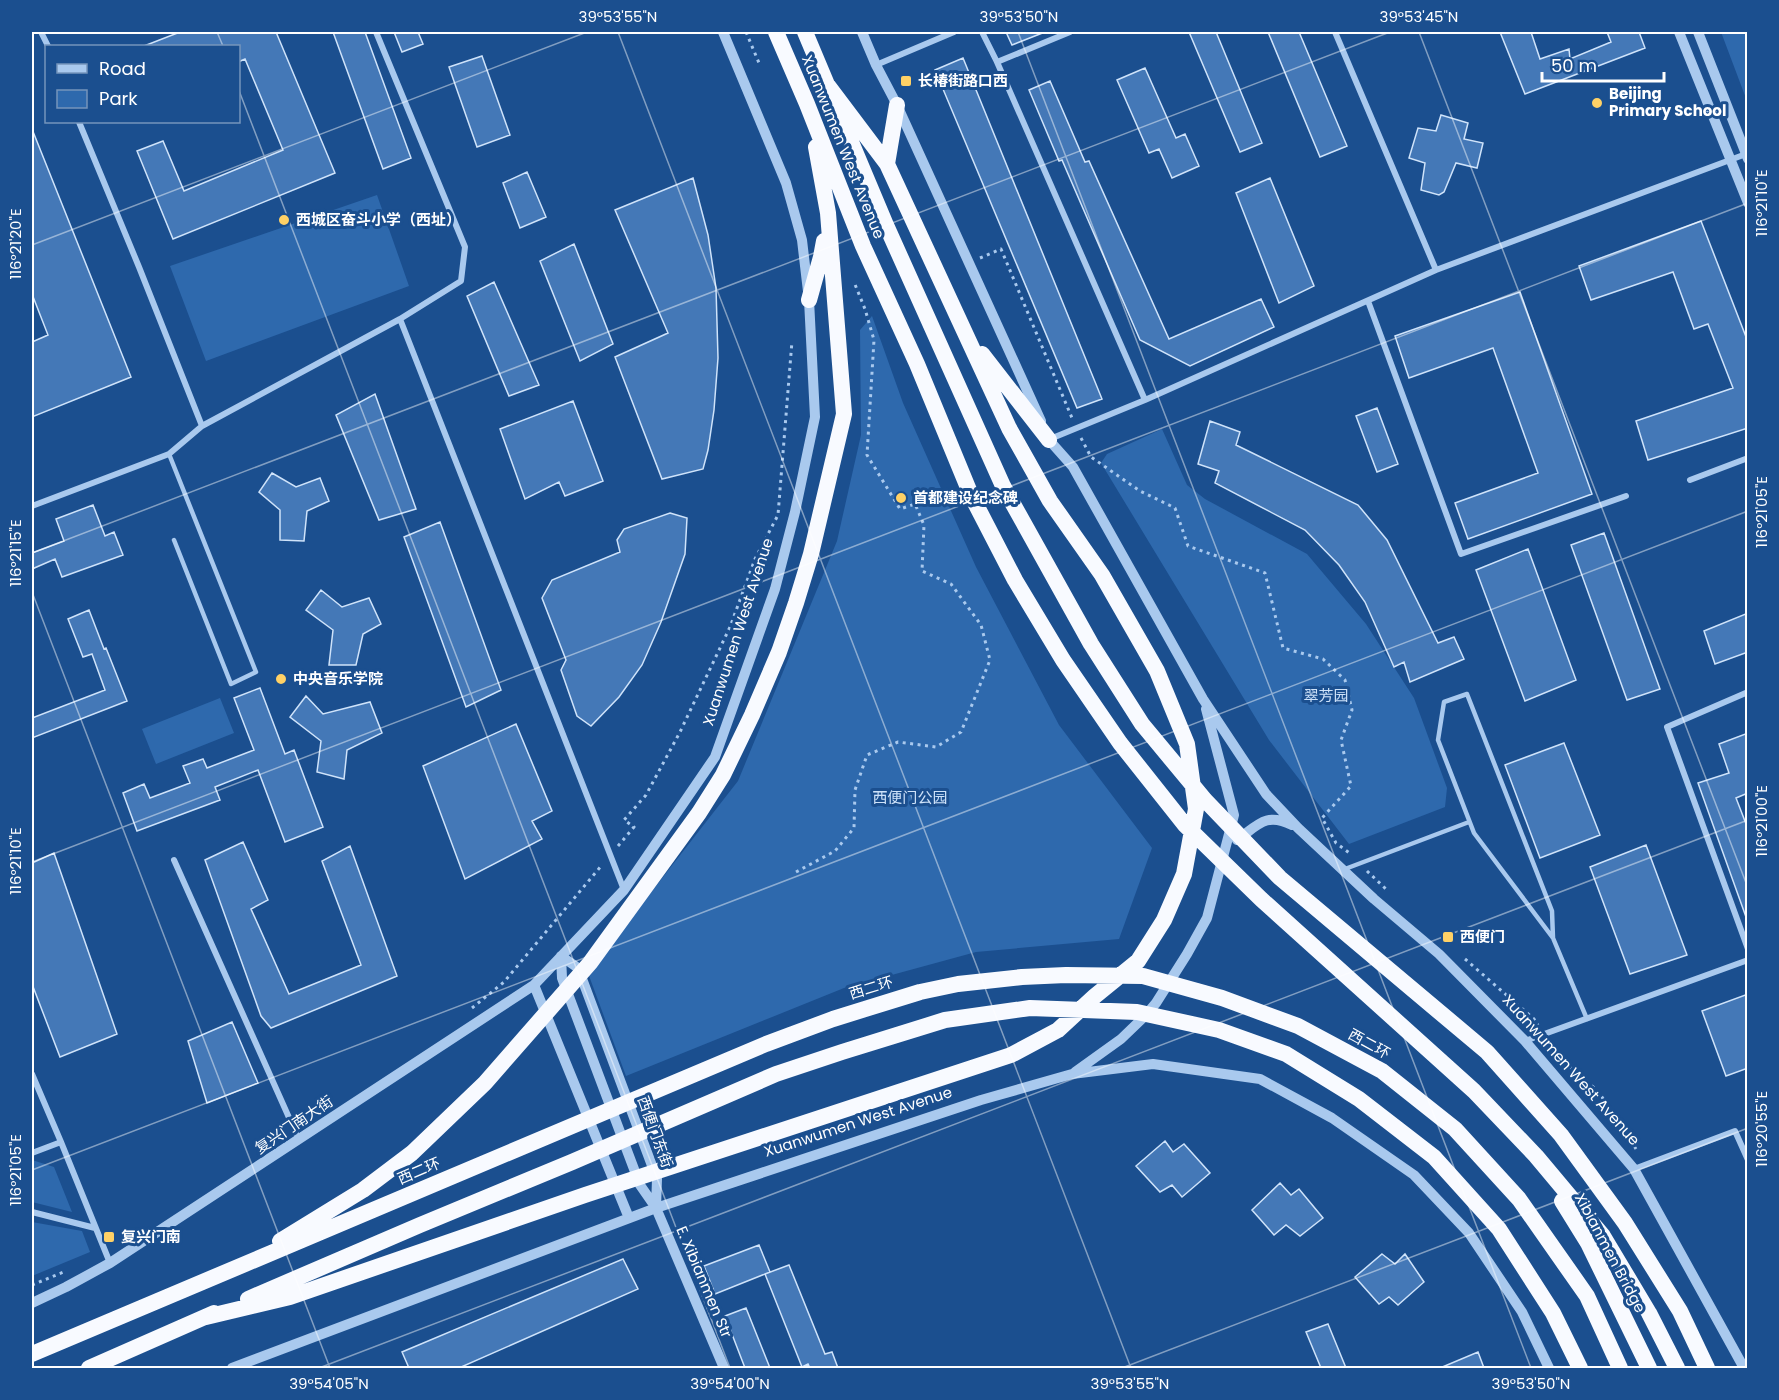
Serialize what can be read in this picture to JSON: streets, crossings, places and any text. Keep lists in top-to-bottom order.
{
  "streets": {
    "highway": ["Xuanwumen West Avenue", "西二环", "Xibianmen Bridge"],
    "street": ["复兴门南大街", "西便门东街", "E. Xibianmen Str"]
  },
  "crossings": [
    ["Xuanwumen West Avenue", "复兴门南大街"],
    ["Xuanwumen West Avenue", "西便门东街"],
    ["Xuanwumen West Avenue", "Xibianmen Bridge"],
    ["Xuanwumen West Avenue", "E. Xibianmen Str"],
    ["复兴门南大街", "西便门东街"],
    ["西便门东街", "E. Xibianmen Str"]
  ],
  "parks": ["翠芳园", "西便门公园"],
  "places": {
    "transit": ["长椿街路口西", "西便门", "复兴门南"],
    "other": [
      "Beijing Primary School",
      "西城区奋斗小学（西址）",
      "首都建设纪念碑",
      "中央音乐学院"
    ]
  },
  "legend": ["Road", "Park"],
  "scale_bar": "50 m",
  "coordinates": [
    "39°53'55\"N",
    "39°53'50\"N",
    "39°53'45\"N",
    "116°21'10\"E",
    "116°21'20\"E",
    "116°21'05\"E",
    "116°21'15\"E",
    "116°21'00\"E",
    "116°20'55\"E",
    "39°54'05\"N",
    "39°54'00\"N"
  ]
}
